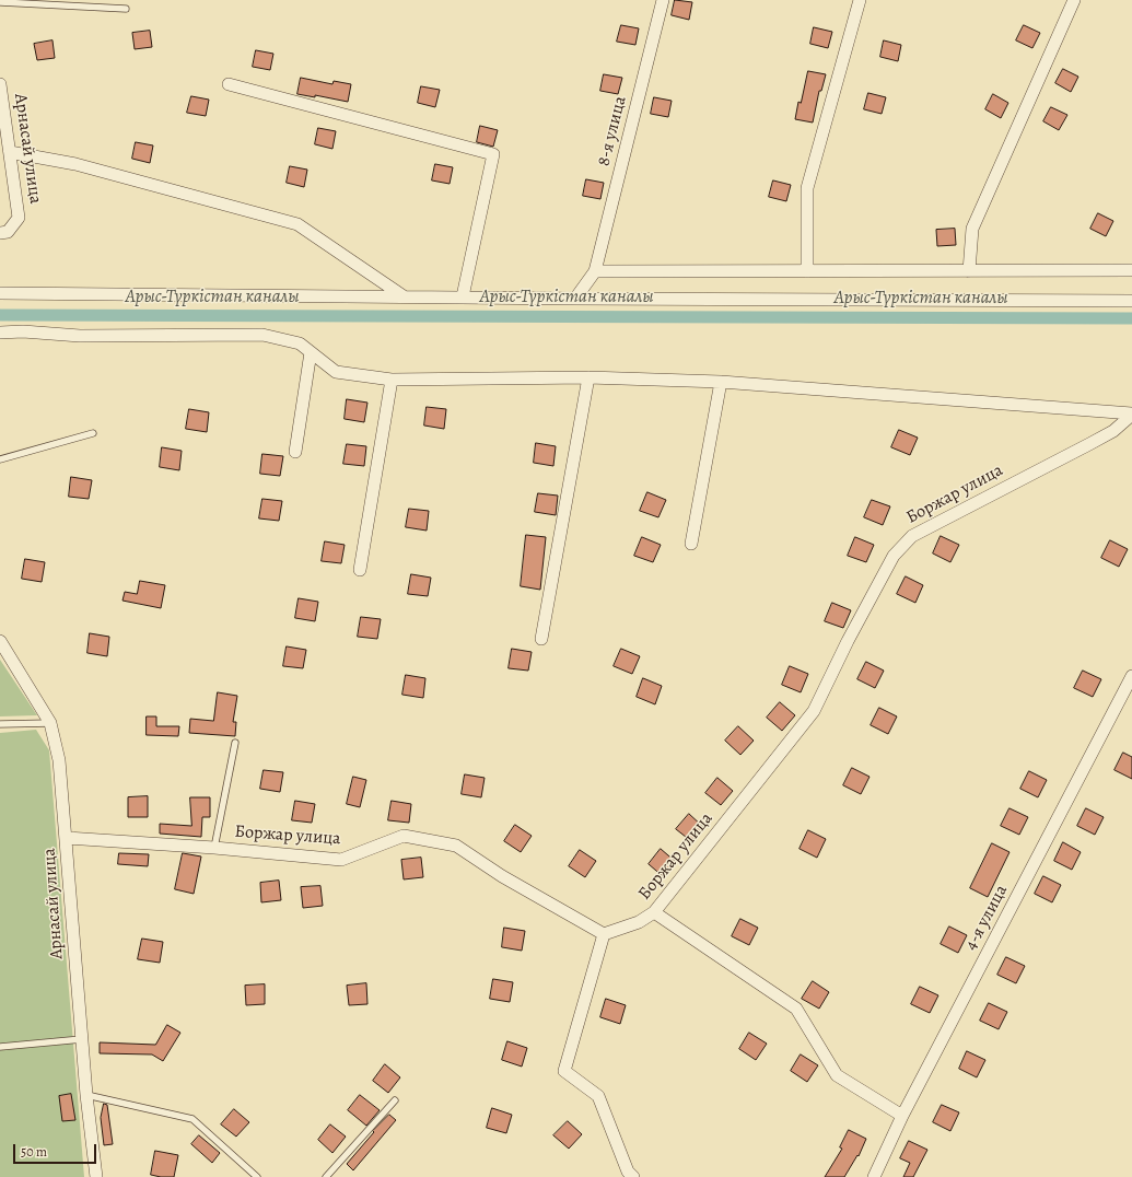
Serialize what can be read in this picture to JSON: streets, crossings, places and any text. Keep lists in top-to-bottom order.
{
  "streets": {
    "street": [
      "8-я улица",
      "Арнасай улица",
      "Боржар улица",
      "4-я улица"
    ]
  },
  "crossings": [
    ["Арнасай улица", "Боржар улица"]
  ],
  "water": ["Арыс-Түркістан каналы"],
  "scale_bar": "50 m"
}
